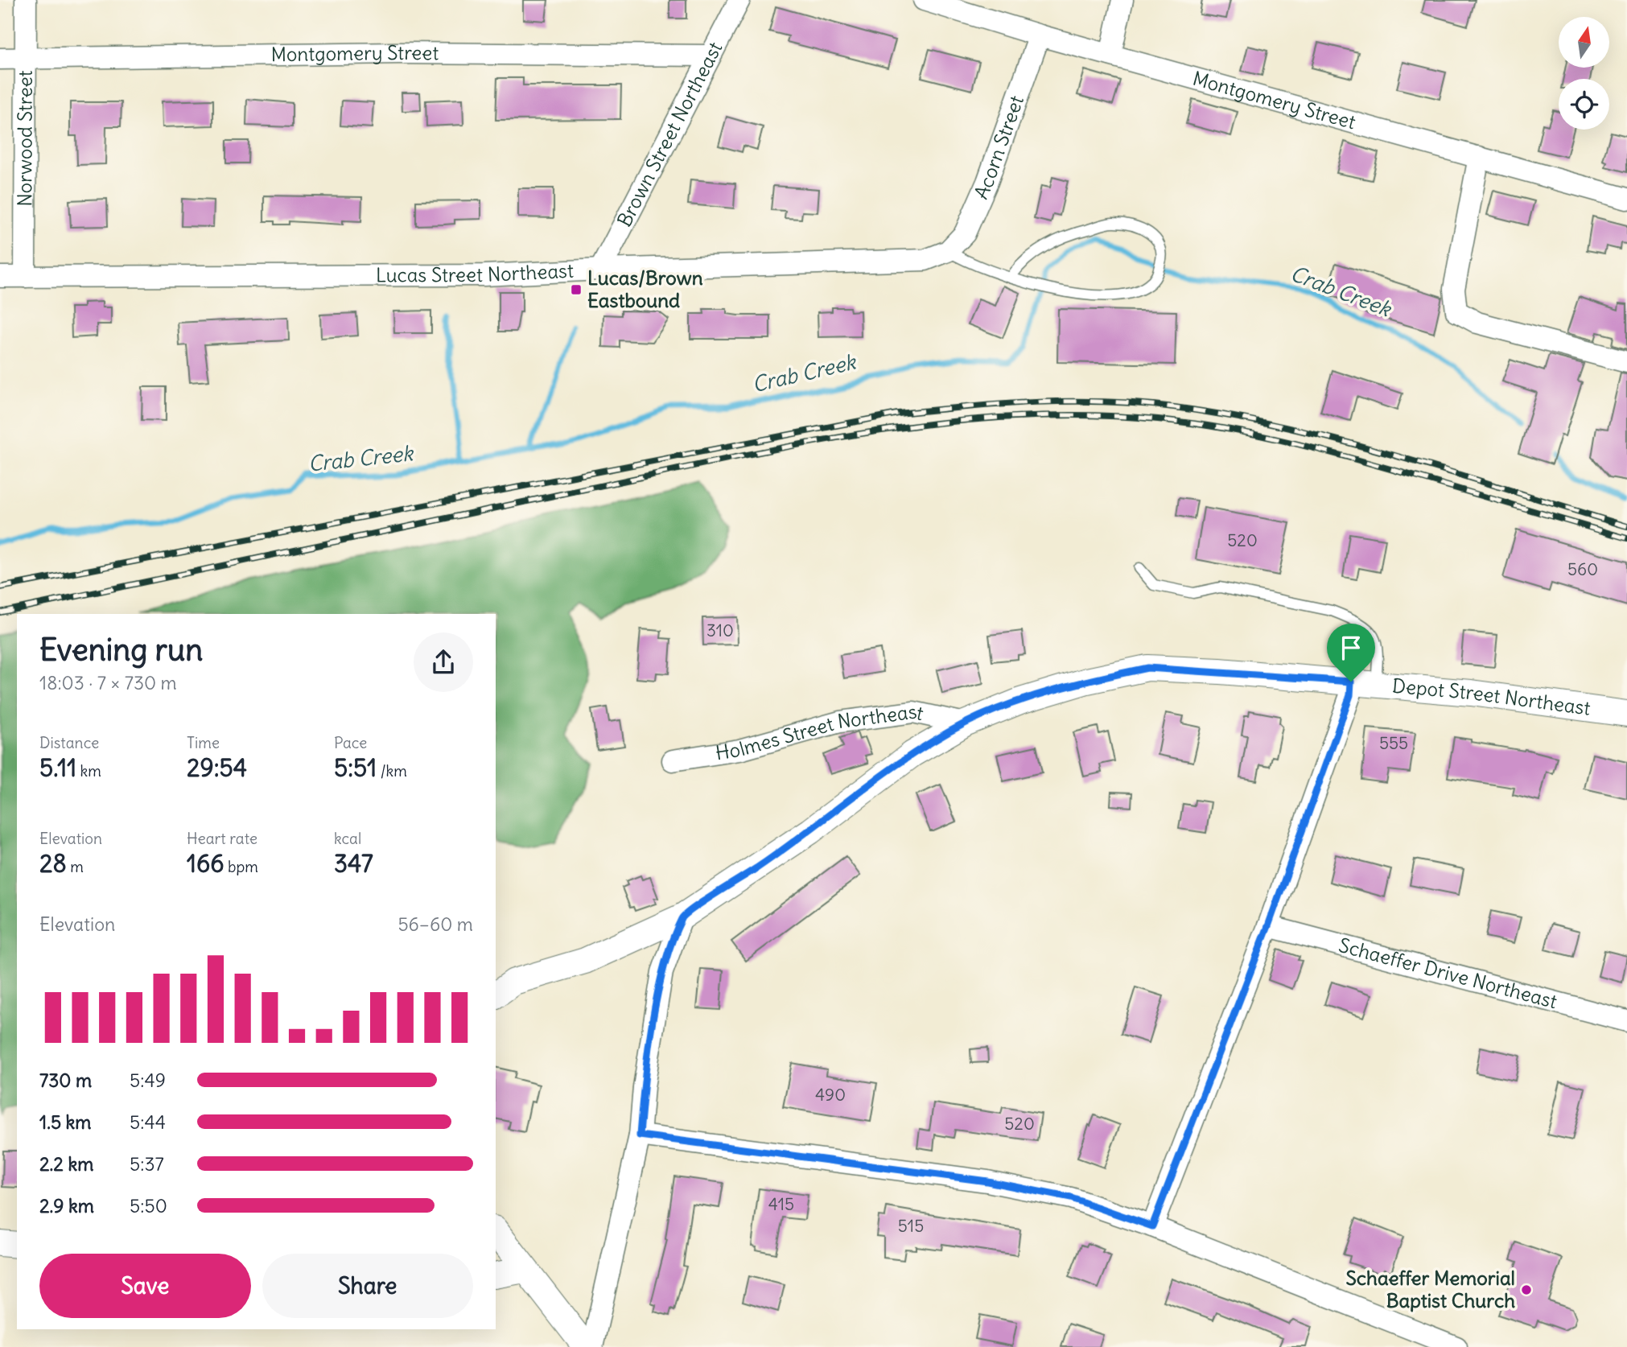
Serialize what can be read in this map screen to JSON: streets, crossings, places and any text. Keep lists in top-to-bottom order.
{
  "streets": {
    "street": [
      "Montgomery Street",
      "Brown Street Northeast",
      "Norwood Street",
      "Acorn Street",
      "Lucas Street Northeast",
      "Depot Street Northeast",
      "Holmes Street Northeast",
      "Schaeffer Drive Northeast"
    ]
  },
  "crossings": [
    ["Montgomery Street", "Brown Street Northeast"],
    ["Montgomery Street", "Norwood Street"],
    ["Montgomery Street", "Acorn Street"],
    ["Brown Street Northeast", "Lucas Street Northeast"],
    ["Norwood Street", "Lucas Street Northeast"],
    ["Acorn Street", "Lucas Street Northeast"],
    ["Depot Street Northeast", "Holmes Street Northeast"]
  ],
  "water": ["Crab Creek"],
  "places": {
    "transit": ["Lucas/Brown Eastbound"],
    "other": ["Schaeffer Memorial Baptist Church"]
  },
  "house_numbers": [
    "520",
    "560",
    "310",
    "555",
    "490",
    "520",
    "415",
    "515"
  ],
  "north": "top",
  "page": {
    "heading": ["Evening run", "18:03 · 7 × 730 m"],
    "stats": [
      ["Distance", "5.11 km"],
      ["Time", "29:54"],
      ["Pace", "5:51 /km"],
      ["Elevation", "28 m"],
      ["Heart rate", "166 bpm"],
      ["kcal", "347"]
    ],
    "chart": ["Elevation", "56–60 m"],
    "list": [
      {
        "name": "730 m",
        "note": "5:49"
      },
      {
        "name": "1.5 km",
        "note": "5:44"
      },
      {
        "name": "2.2 km",
        "note": "5:37"
      },
      {
        "name": "2.9 km",
        "note": "5:50"
      }
    ],
    "buttons": ["Save", "Share"]
  }
}
